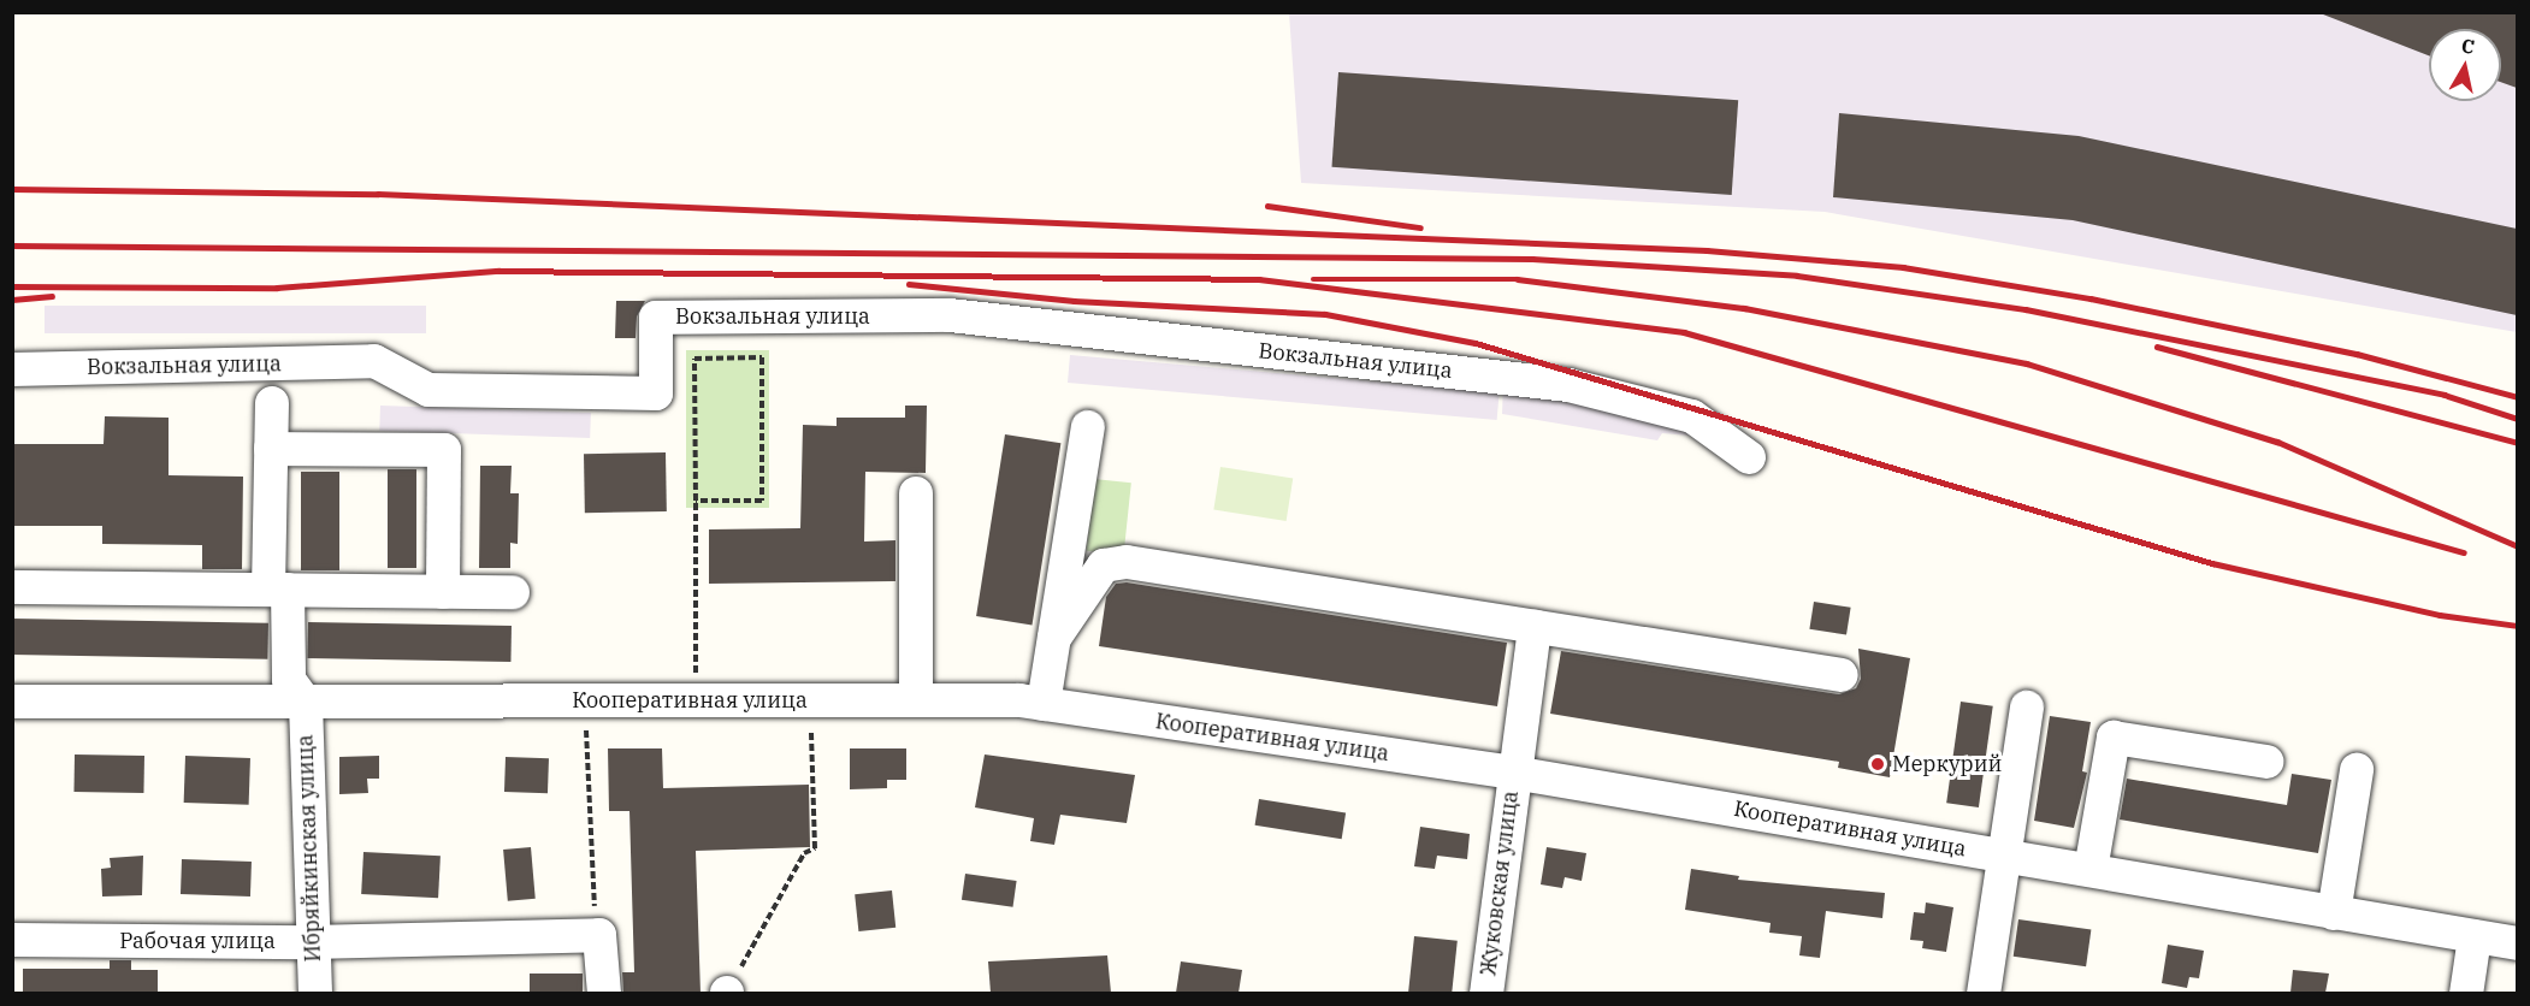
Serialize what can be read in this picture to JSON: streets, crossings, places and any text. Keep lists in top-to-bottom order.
{
  "streets": {
    "street": [
      "Вокзальная улица",
      "Кооперативная улица",
      "Ибряйкинская улица",
      "Жуковская улица",
      "Рабочая улица"
    ]
  },
  "crossings": [
    ["Кооперативная улица", "Ибряйкинская улица"],
    ["Кооперативная улица", "Жуковская улица"],
    ["Ибряйкинская улица", "Рабочая улица"]
  ],
  "places": ["Меркурий"],
  "north": "top"
}
